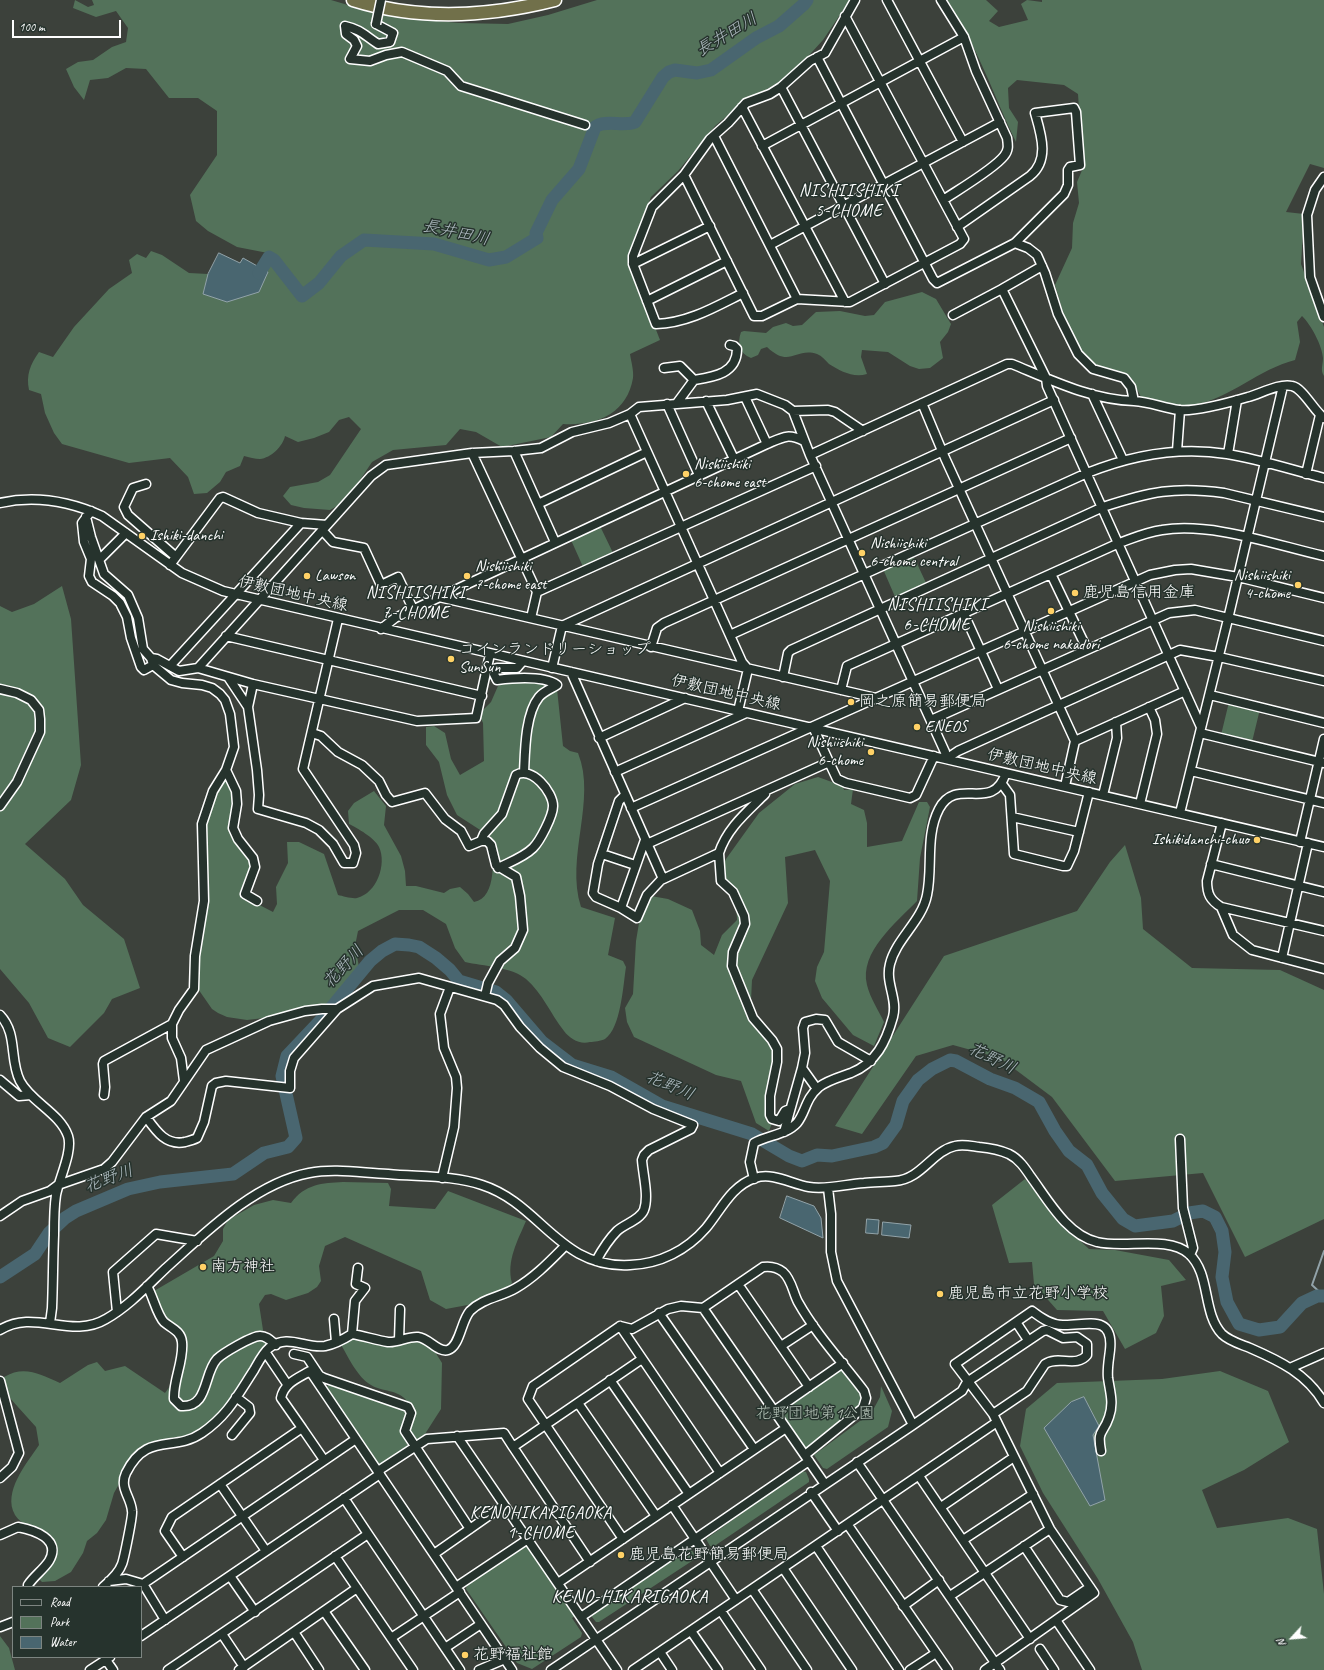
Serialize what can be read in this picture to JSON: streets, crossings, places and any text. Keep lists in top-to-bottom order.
{
  "streets": {
    "street": ["伊敷団地中央線"]
  },
  "districts": [
    "NISHIISHIKI 5-CHOME",
    "NISHIISHIKI 7-CHOME",
    "NISHIISHIKI 6-CHOME",
    "KENOHIKARIGAOKA 1-CHOME",
    "KENO-HIKARIGAOKA"
  ],
  "water": ["長井田川", "花野川"],
  "parks": ["花野団地第1公園"],
  "places": [
    "Nishiishiki 6-chome east",
    "Ishiki-danchi",
    "Nishiishiki 6-chome central",
    "Lawson",
    "Nishiishiki 7-chome east",
    "Nishiishiki 4-chome",
    "鹿児島信用金庫",
    "Nishiishiki 6-chome nakadori",
    "コインランドリーショップ SunSun",
    "岡之原簡易郵便局",
    "ENEOS",
    "Nishiishiki 6-chome",
    "Ishikidanchi-chuo",
    "南方神社",
    "鹿児島市立花野小学校",
    "鹿児島花野簡易郵便局",
    "花野福祉館"
  ],
  "legend": ["Road", "Park", "Water"],
  "scale_bar": "100 m",
  "north": "bottom left"
}
